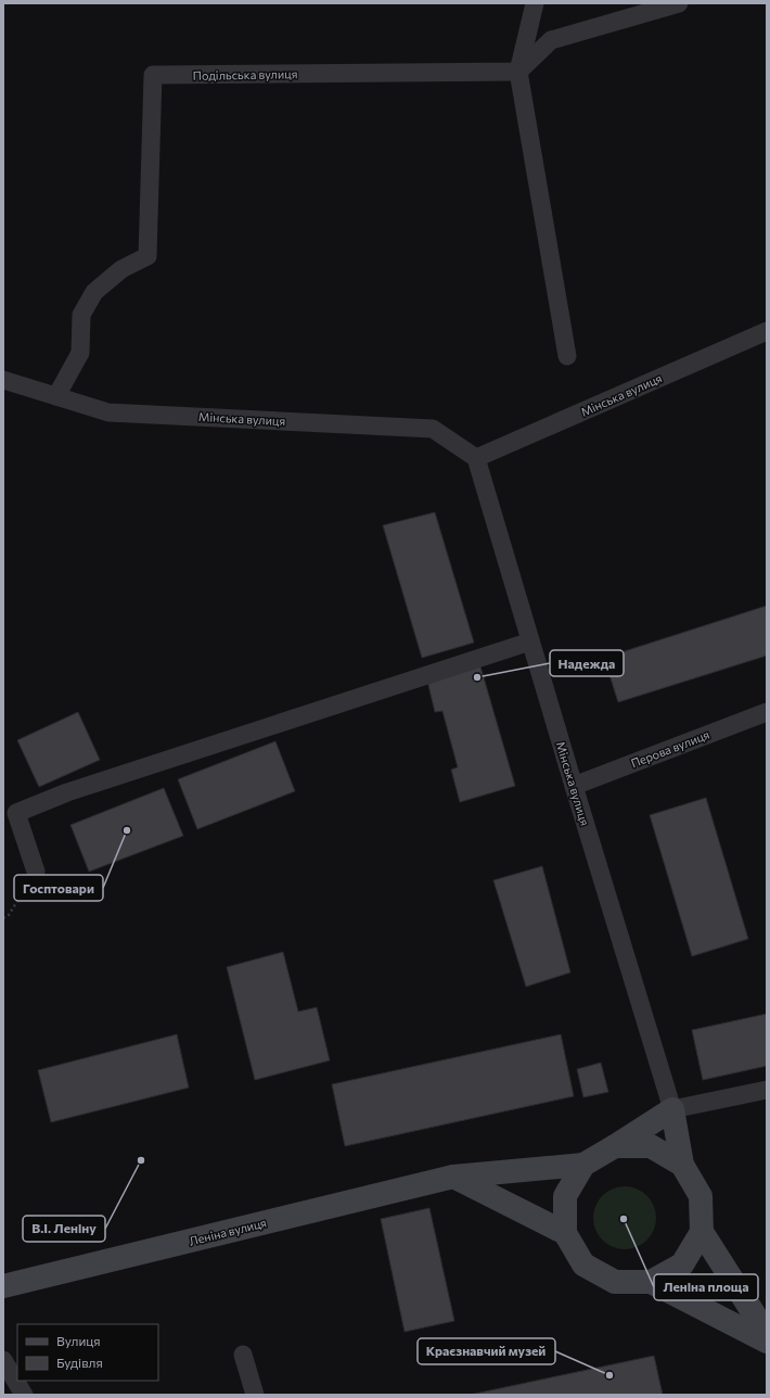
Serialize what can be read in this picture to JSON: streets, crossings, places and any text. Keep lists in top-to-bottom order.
{
  "streets": {
    "street": [
      "Подільська вулиця",
      "Мінська вулиця",
      "Перова вулиця",
      "Леніна вулиця"
    ]
  },
  "crossings": [
    ["Подільська вулиця", "Мінська вулиця"],
    ["Мінська вулиця", "Перова вулиця"]
  ],
  "places": [
    "Надежда",
    "Госптовари",
    "В.І. Леніну",
    "Леніна площа",
    "Краєзнавчий музей"
  ],
  "legend": ["Вулиця", "Будівля"]
}
